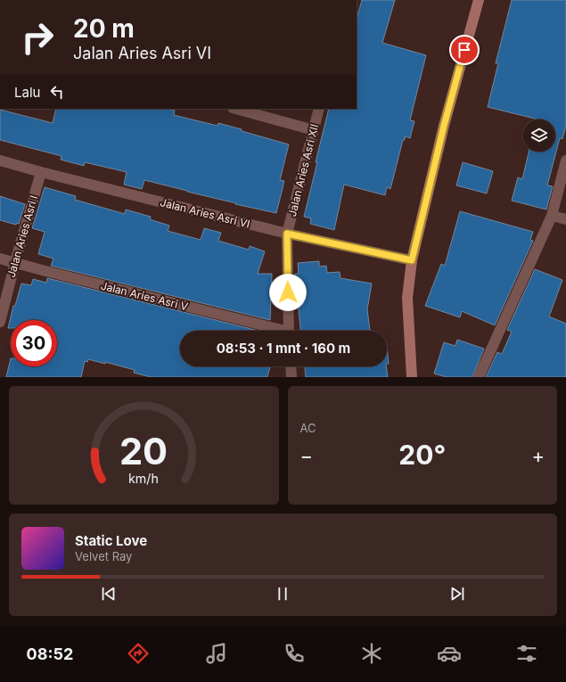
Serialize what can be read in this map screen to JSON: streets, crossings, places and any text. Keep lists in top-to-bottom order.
{
  "streets": {
    "street": [
      "Jalan Aries Asri XII",
      "Jalan Aries Asri VI",
      "Jalan Aries Asri I",
      "Jalan Aries Asri V"
    ]
  },
  "crossings": [
    ["Jalan Aries Asri XII", "Jalan Aries Asri VI"],
    ["Jalan Aries Asri VI", "Jalan Aries Asri I"],
    ["Jalan Aries Asri I", "Jalan Aries Asri V"]
  ],
  "page": {
    "turn": ["20 m", "Jalan Aries Asri VI"],
    "then": "Lalu",
    "limit": "30",
    "trip": "08:53 · 1 mnt · 160 m",
    "tile": "AC",
    "heat": ["−", "20°", "+"],
    "song": ["Static Love", "Velvet Ray"],
    "tabs": "08:52",
    "gauge": ["20", "km/h"]
  }
}
